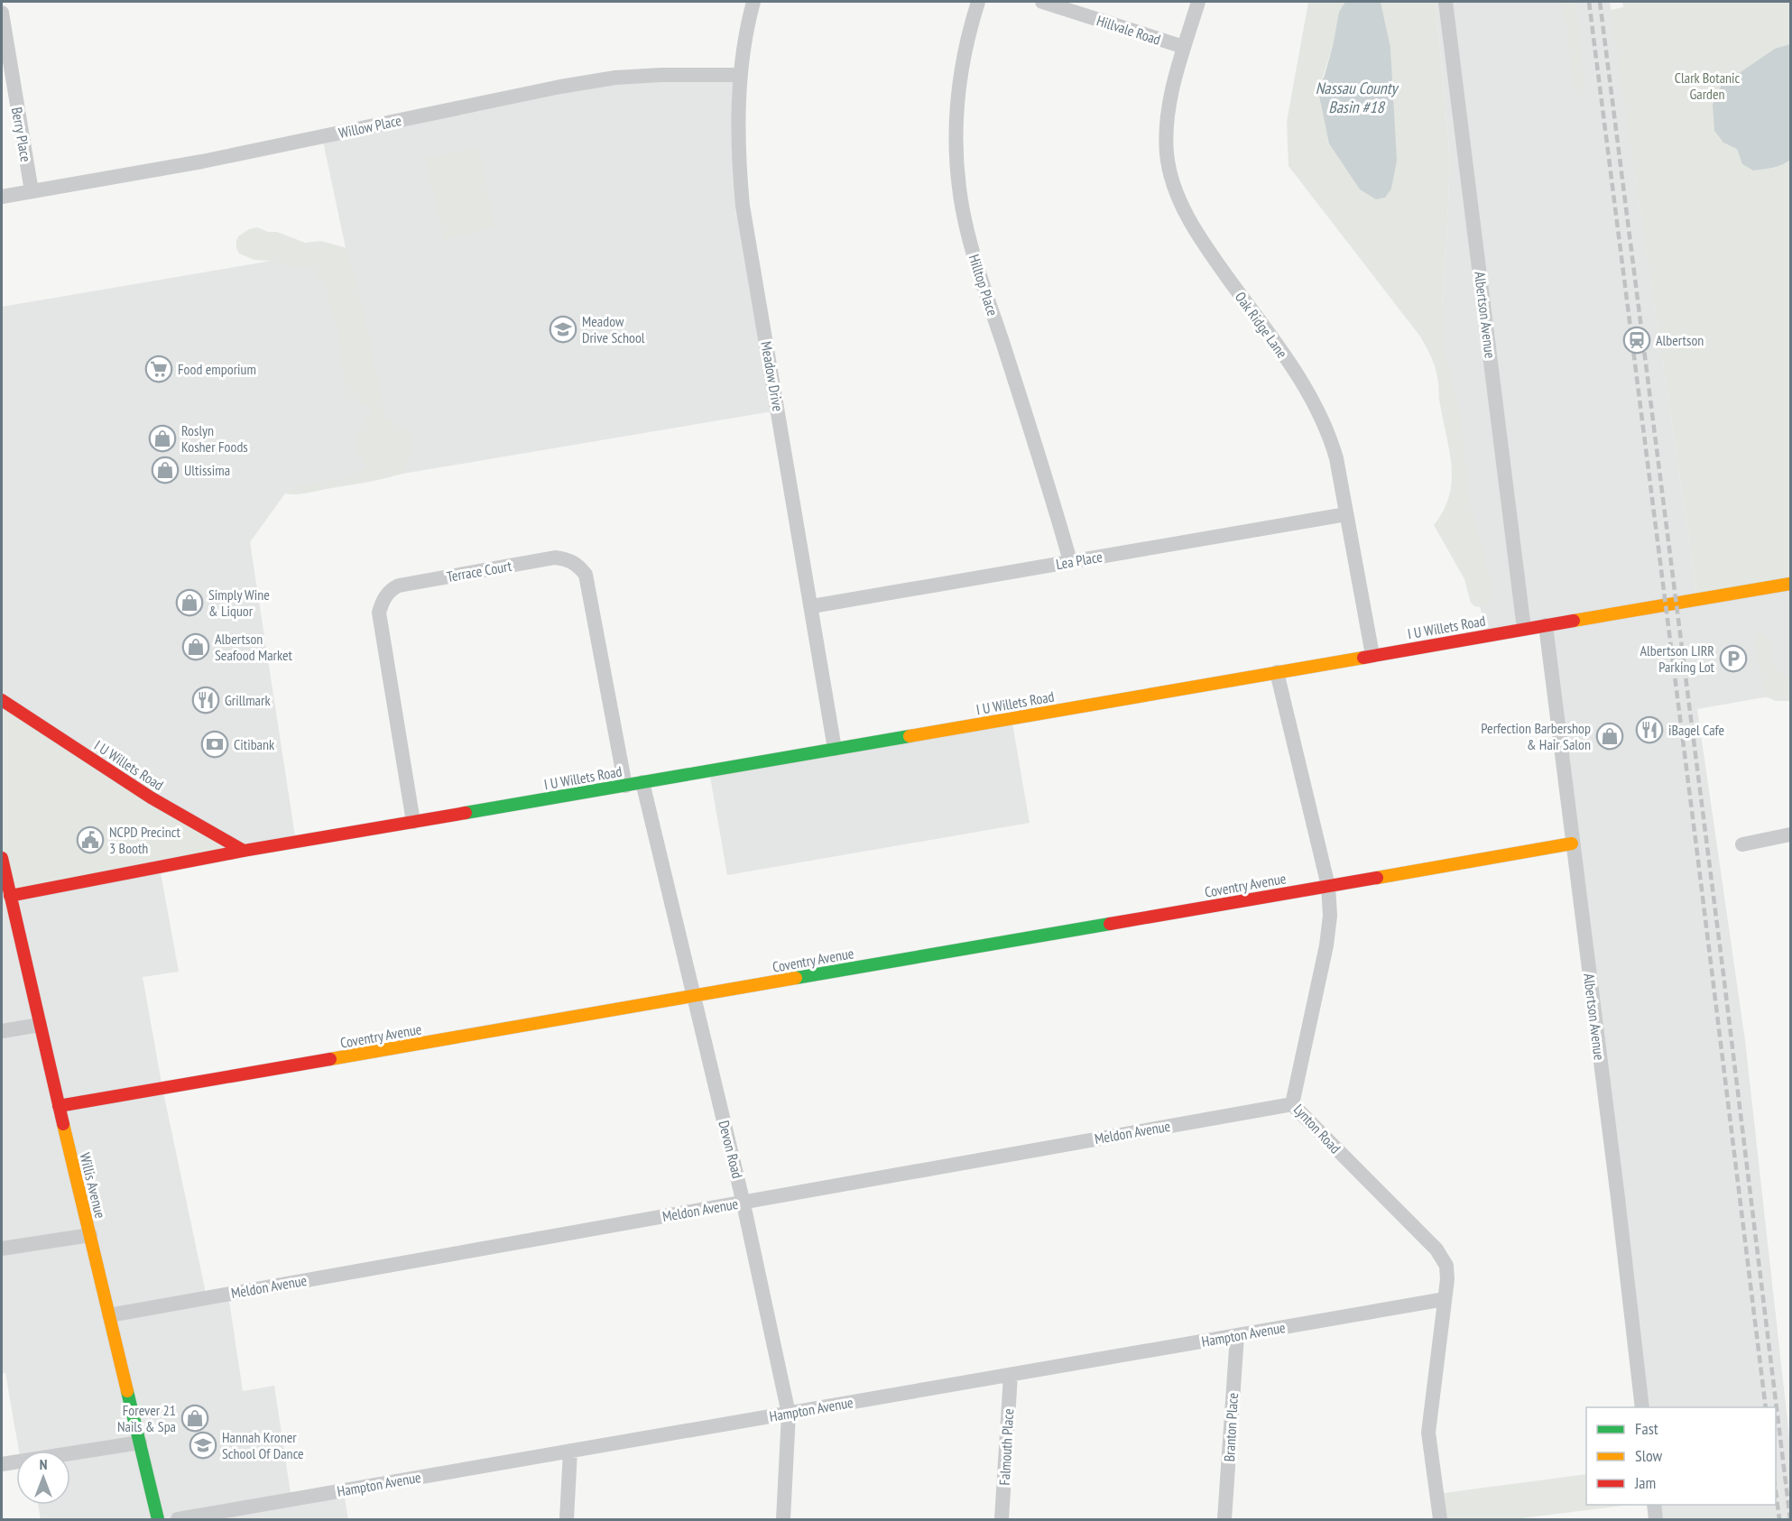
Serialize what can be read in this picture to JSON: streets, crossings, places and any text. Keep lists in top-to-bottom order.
{
  "streets": {
    "main road": ["I U Willets Road", "Coventry Avenue", "Willis Avenue"],
    "street": [
      "Hillvale Road",
      "Willow Place",
      "Berry Place",
      "Hilltop Place",
      "Albertson Avenue",
      "Oak Ridge Lane",
      "Meadow Drive",
      "Lea Place",
      "Terrace Court",
      "Lynton Road",
      "Meldon Avenue",
      "Devon Road",
      "Hampton Avenue",
      "Branton Place",
      "Falmouth Place"
    ]
  },
  "crossings": [
    ["Hillvale Road", "Oak Ridge Lane"],
    ["Willow Place", "Berry Place"],
    ["Willow Place", "Meadow Drive"],
    ["Hilltop Place", "Lea Place"],
    ["Albertson Avenue", "I U Willets Road"],
    ["Albertson Avenue", "Coventry Avenue"],
    ["Oak Ridge Lane", "Lea Place"],
    ["Oak Ridge Lane", "I U Willets Road"],
    ["Meadow Drive", "Lea Place"],
    ["Meadow Drive", "I U Willets Road"],
    ["Terrace Court", "I U Willets Road"],
    ["I U Willets Road", "Lynton Road"],
    ["I U Willets Road", "Devon Road"],
    ["I U Willets Road", "Willis Avenue"],
    ["Coventry Avenue", "Lynton Road"],
    ["Coventry Avenue", "Devon Road"],
    ["Coventry Avenue", "Willis Avenue"],
    ["Lynton Road", "Meldon Avenue"],
    ["Lynton Road", "Hampton Avenue"],
    ["Meldon Avenue", "Devon Road"],
    ["Meldon Avenue", "Willis Avenue"],
    ["Devon Road", "Hampton Avenue"],
    ["Hampton Avenue", "Branton Place"],
    ["Hampton Avenue", "Falmouth Place"]
  ],
  "water": ["Nassau County Basin #18"],
  "parks": ["Clark Botanic Garden"],
  "places": {
    "school or university": ["Meadow Drive School", "Hannah Kroner School Of Dance"],
    "station": ["Albertson"],
    "supermarket": ["Food emporium"],
    "shop": [
      "Roslyn Kosher Foods",
      "Ultissima",
      "Simply Wine & Liquor",
      "Albertson Seafood Market",
      "Perfection Barbershop & Hair Salon",
      "Forever 21 Nails & Spa"
    ],
    "parking": ["Albertson LIRR Parking Lot"],
    "restaurant": ["Grillmark", "iBagel Cafe"],
    "bank": ["Citibank"],
    "public building": ["NCPD Precinct 3 Booth"]
  },
  "legend": ["Fast", "Slow", "Jam"],
  "north": "top"
}
